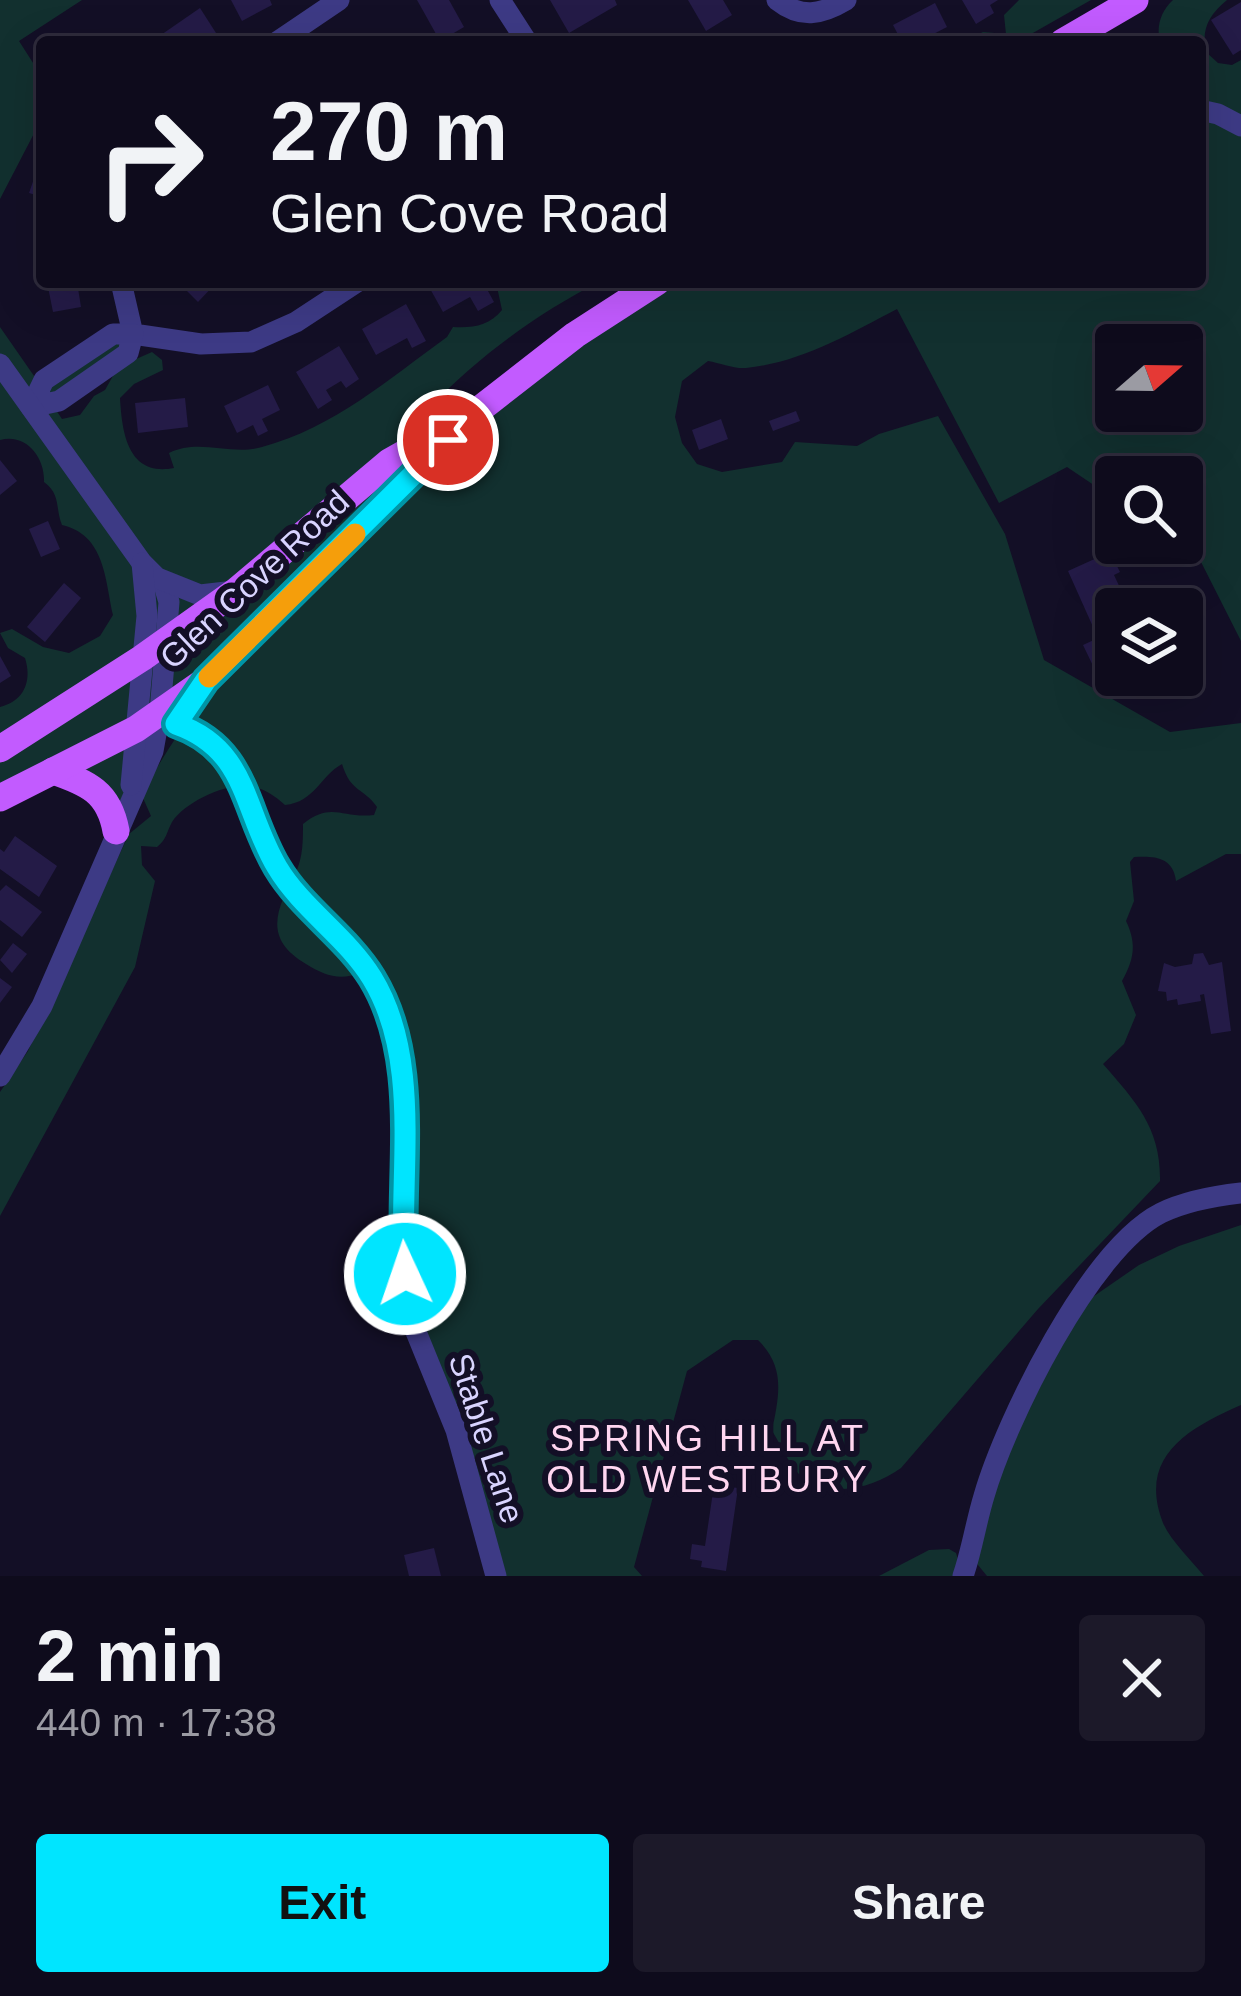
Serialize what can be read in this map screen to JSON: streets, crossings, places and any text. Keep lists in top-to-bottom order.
{
  "streets": {
    "main road": ["Glen Cove Road"],
    "street": ["Stable Lane"]
  },
  "crossings": [
    ["Glen Cove Road", "Stable Lane"]
  ],
  "districts": ["SPRING HILL AT OLD WESTBURY"],
  "north": "right",
  "page": {
    "turn": ["270 m", "Glen Cove Road"],
    "heading": ["2 min", "440 m · 17:38"],
    "buttons": ["Exit", "Share"]
  }
}
